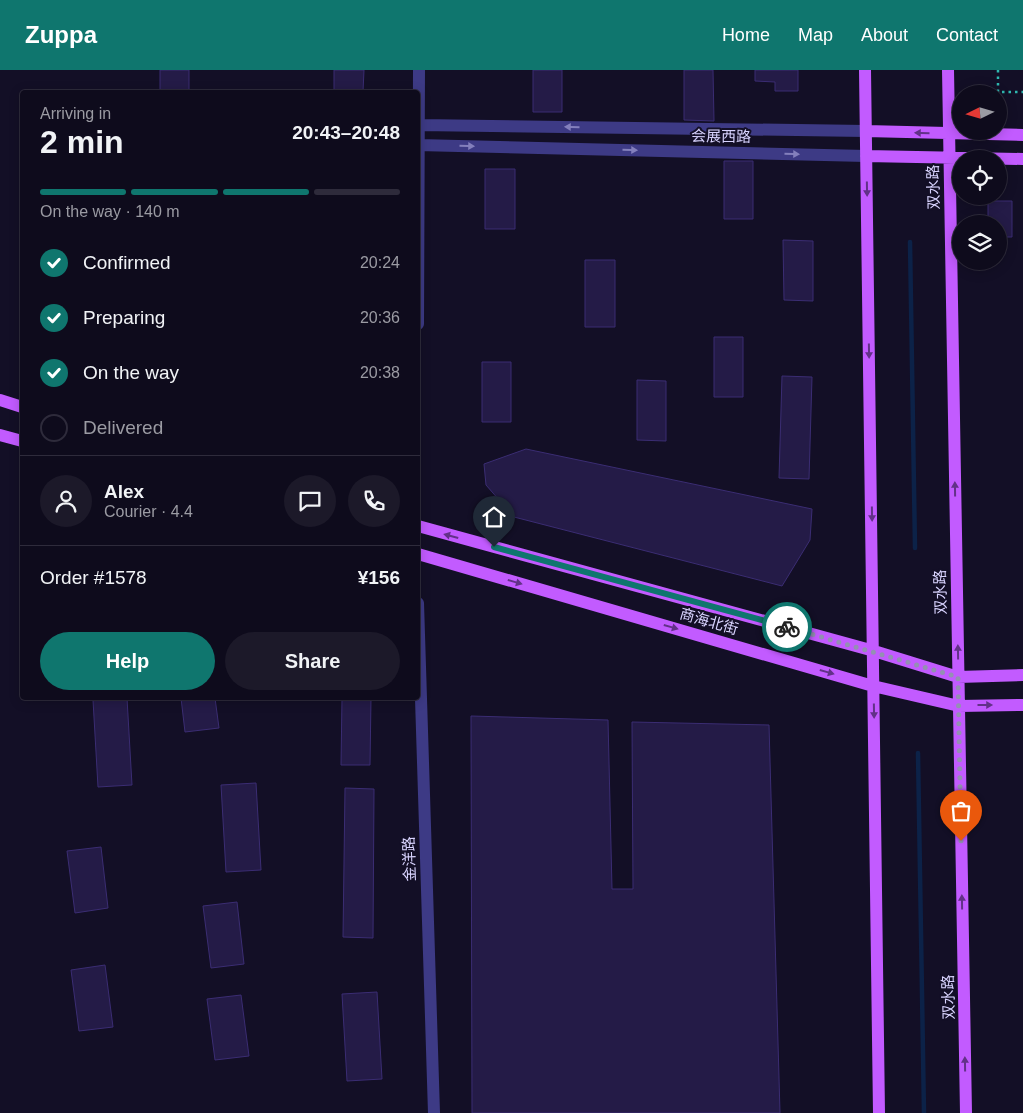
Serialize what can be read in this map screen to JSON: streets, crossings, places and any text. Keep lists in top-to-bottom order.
{
  "streets": {
    "main road": ["会展西路", "双水路", "商海北街"],
    "street": ["金洋路"]
  },
  "crossings": [
    ["会展西路", "双水路"],
    ["双水路", "商海北街"]
  ],
  "north": "left",
  "page": {
    "header": "Zuppa",
    "nav": [
      "Home",
      "Map",
      "About",
      "Contact"
    ],
    "heading": ["2 min", "Arriving in", "20:43–20:48"],
    "panel": [
      "Alex",
      "Courier · 4.4",
      "Order #1578",
      "¥156"
    ],
    "bar": "On the way · 140 m",
    "list": [
      ["Confirmed", "20:24"],
      ["Preparing", "20:36"],
      ["On the way", "20:38"],
      "Delivered"
    ],
    "buttons": ["Help", "Share"]
  }
}
